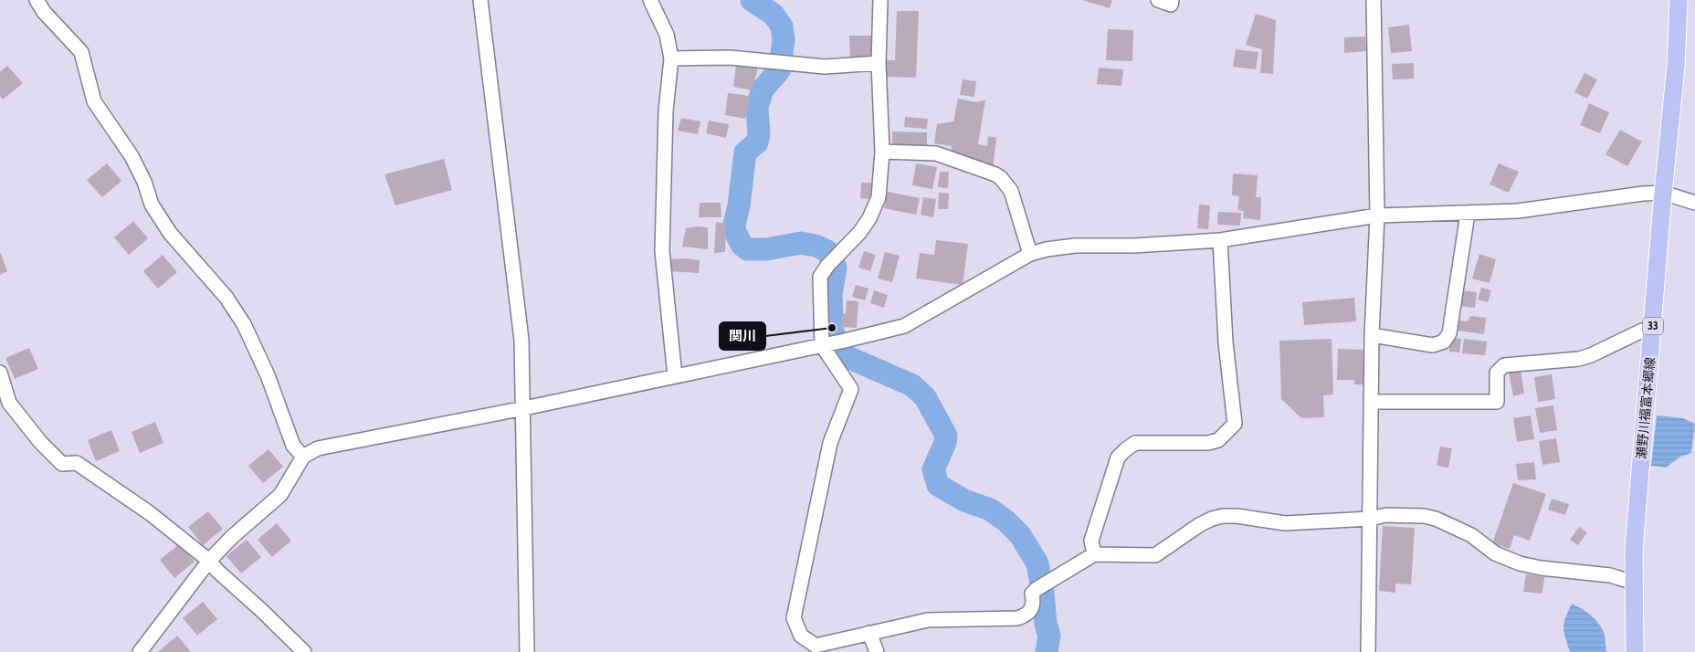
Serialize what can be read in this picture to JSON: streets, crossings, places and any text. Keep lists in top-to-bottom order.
{
  "streets": {
    "main road": ["33", "瀬野川福富本郷線"]
  },
  "places": ["関川"]
}
